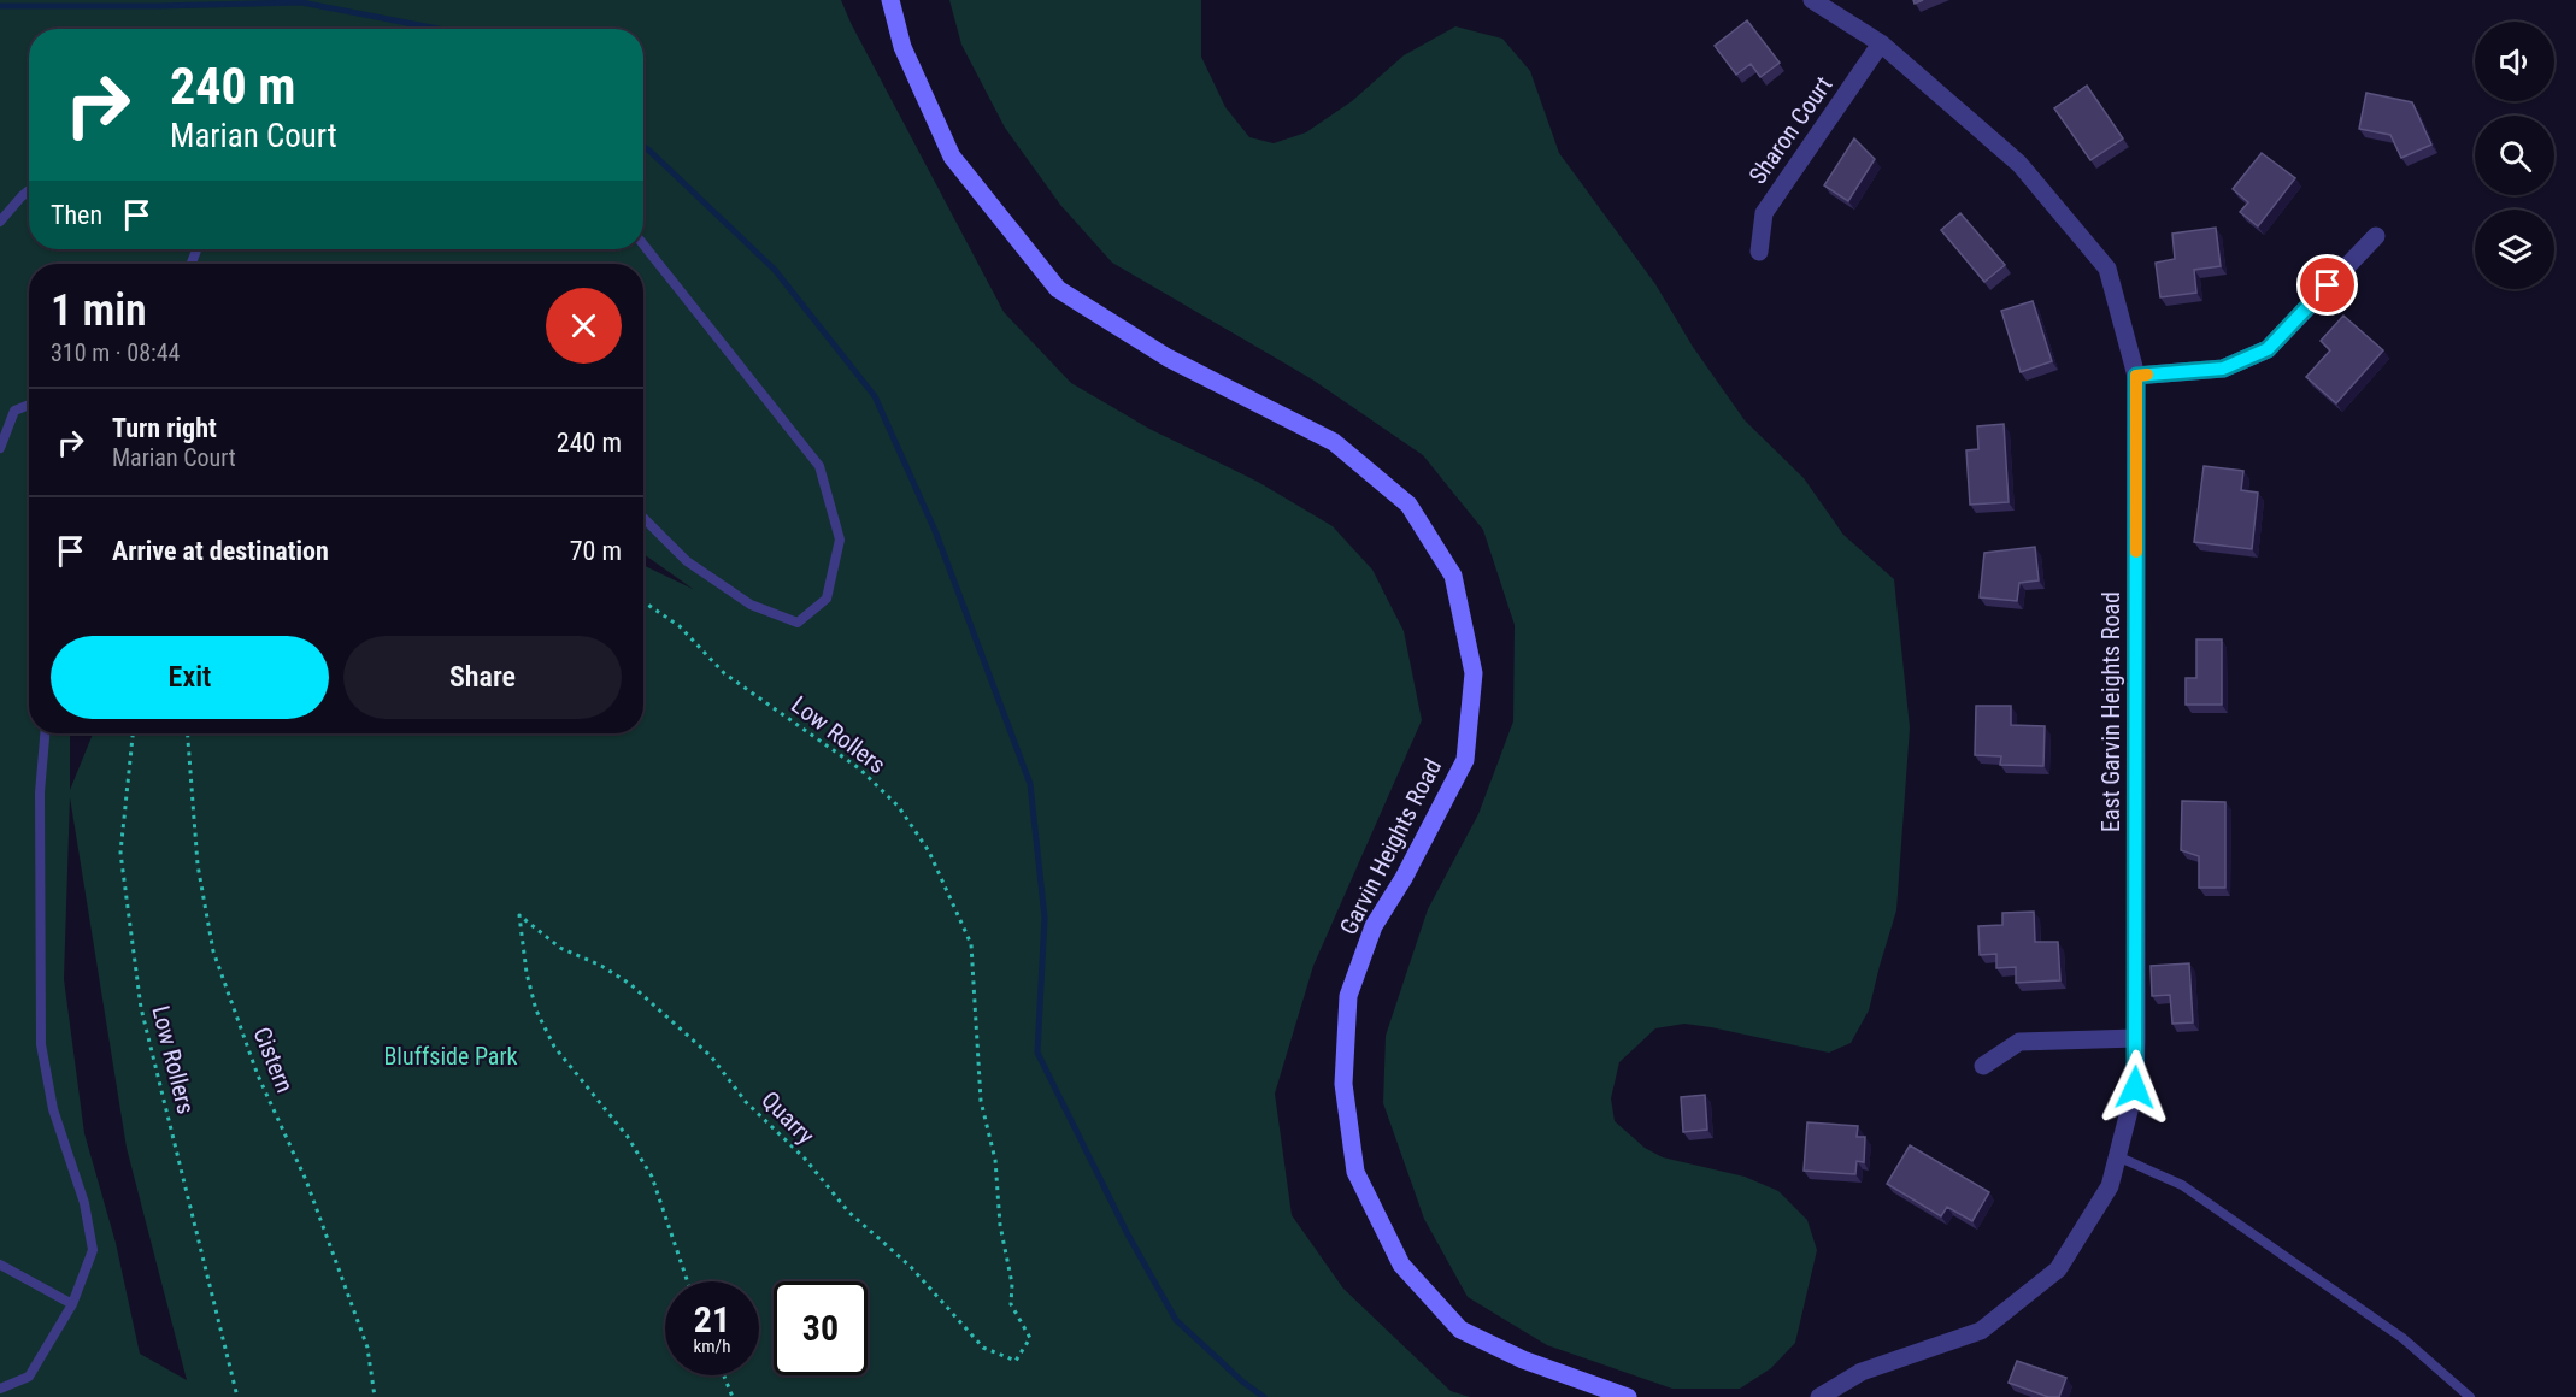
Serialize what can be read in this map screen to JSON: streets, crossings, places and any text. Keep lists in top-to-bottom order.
{
  "streets": {
    "main road": ["Garvin Heights Road"],
    "street": ["Sharon Court", "East Garvin Heights Road"],
    "path": ["Low Rollers", "Cistern", "Quarry"]
  },
  "crossings": [
    ["Sharon Court", "East Garvin Heights Road"],
    ["Low Rollers", "Quarry"]
  ],
  "parks": ["Bluffside Park"],
  "page": {
    "turn": ["240 m", "Marian Court"],
    "then": "Then",
    "heading": ["1 min", "310 m · 08:44"],
    "list": [
      {
        "name": "Turn right",
        "note": "Marian Court",
        "value": "240 m"
      },
      {
        "name": "Arrive at destination",
        "value": "70 m"
      }
    ],
    "buttons": ["Exit", "Share"],
    "speed": "21 km/h",
    "limit": "30"
  }
}
